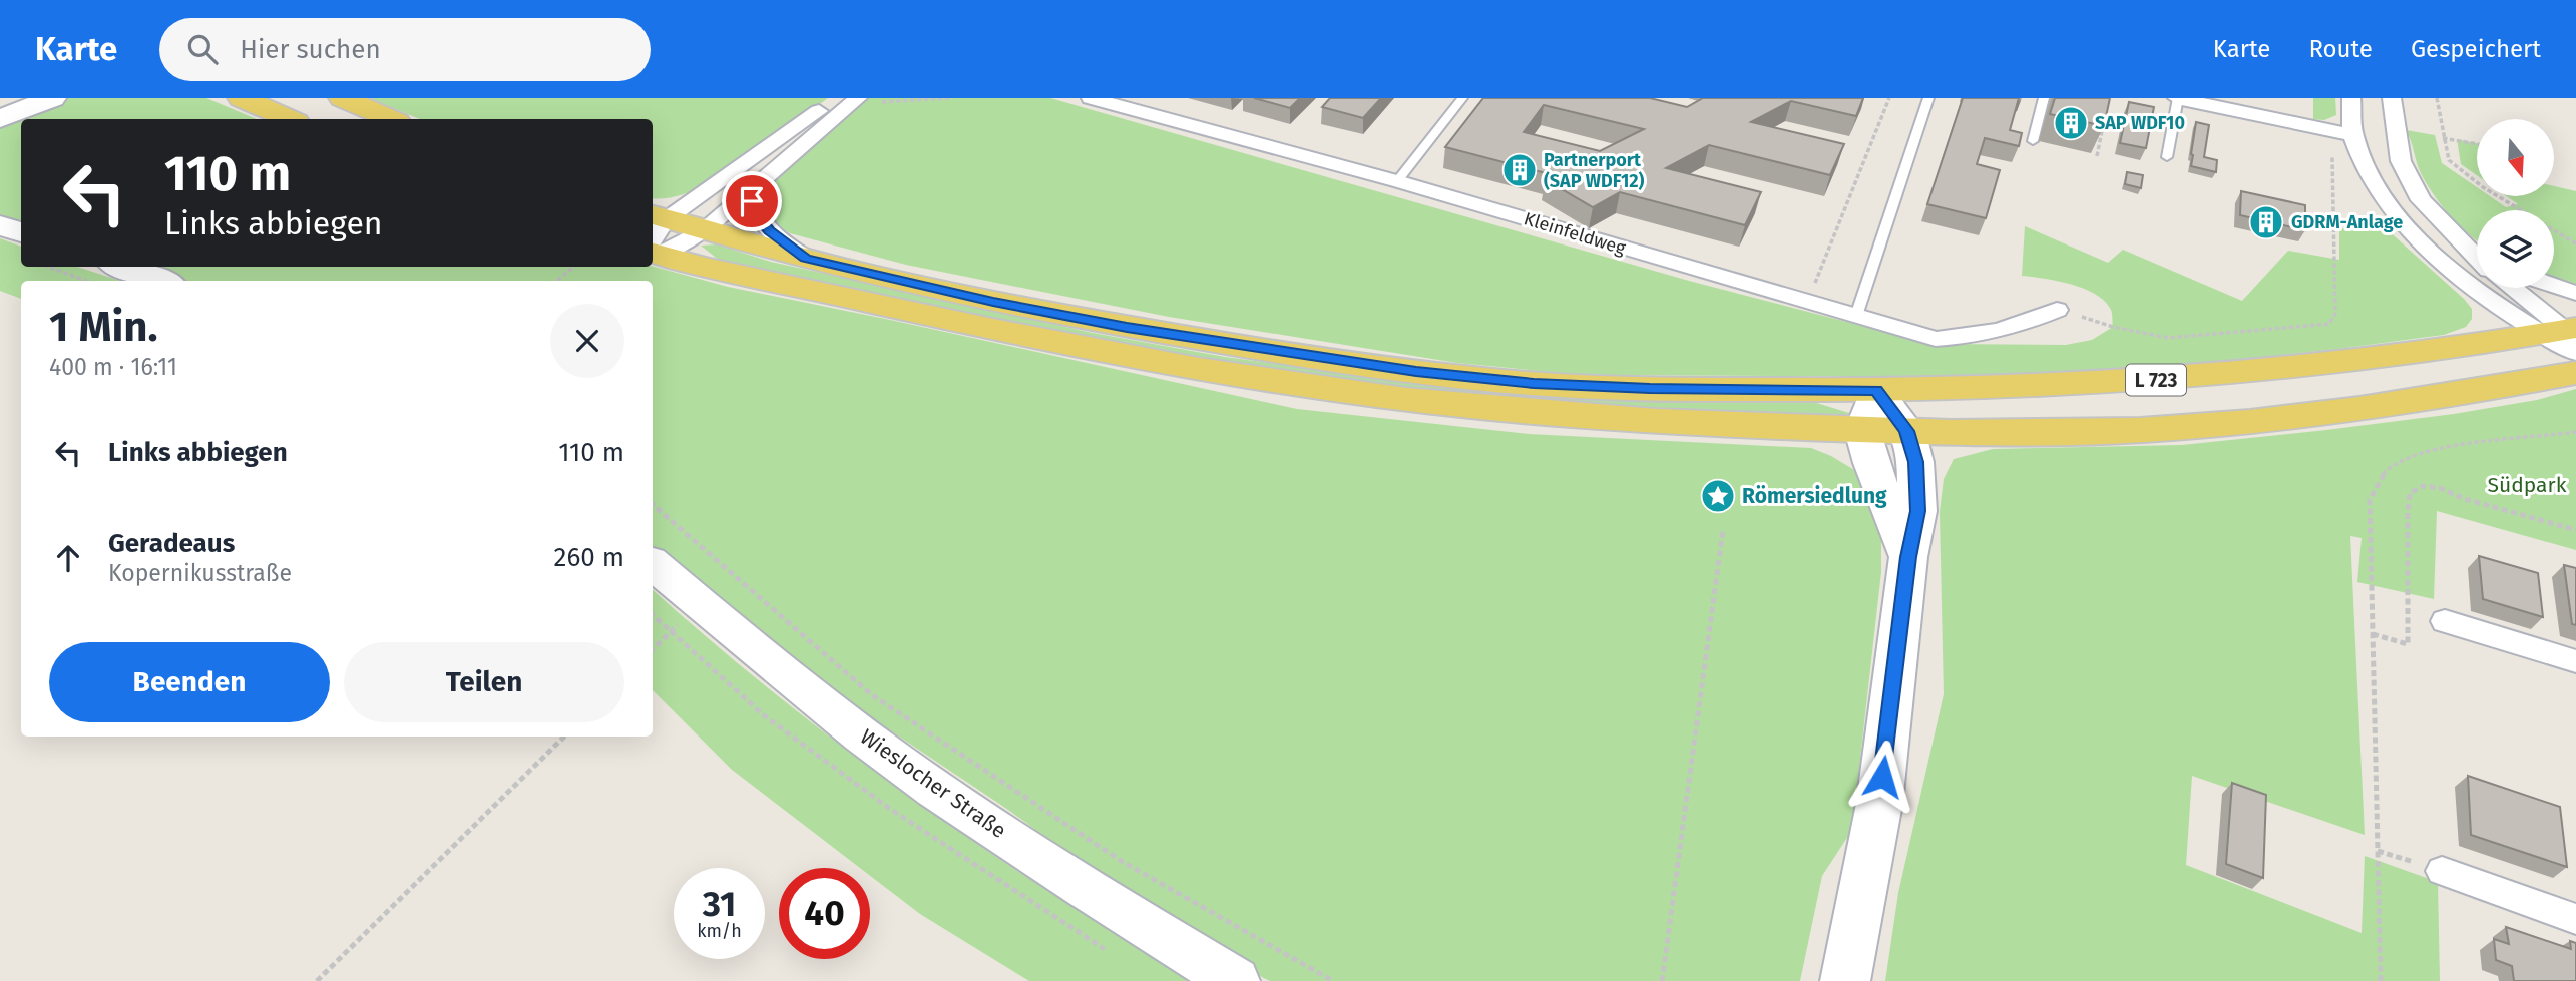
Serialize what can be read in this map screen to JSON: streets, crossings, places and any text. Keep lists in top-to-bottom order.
{
  "streets": {
    "main road": ["L 723"],
    "street": ["Kleinfeldweg", "Wieslocher Straße"]
  },
  "parks": ["Südpark"],
  "places": {
    "building": ["SAP WDF10", "Partnerport (SAP WDF12)", "GDRM-Anlage"],
    "place": ["Römersiedlung"]
  },
  "north": "bottom",
  "page": {
    "header": "Karte",
    "search": "Hier suchen",
    "nav": ["Karte", "Route", "Gespeichert"],
    "turn": ["110 m", "Links abbiegen"],
    "heading": ["1 Min.", "400 m · 16:11"],
    "list": [
      {
        "name": "Links abbiegen",
        "value": "110 m"
      },
      {
        "name": "Geradeaus",
        "note": "Kopernikusstraße",
        "value": "260 m"
      }
    ],
    "buttons": ["Beenden", "Teilen"],
    "speed": "31 km/h",
    "limit": "40"
  }
}
